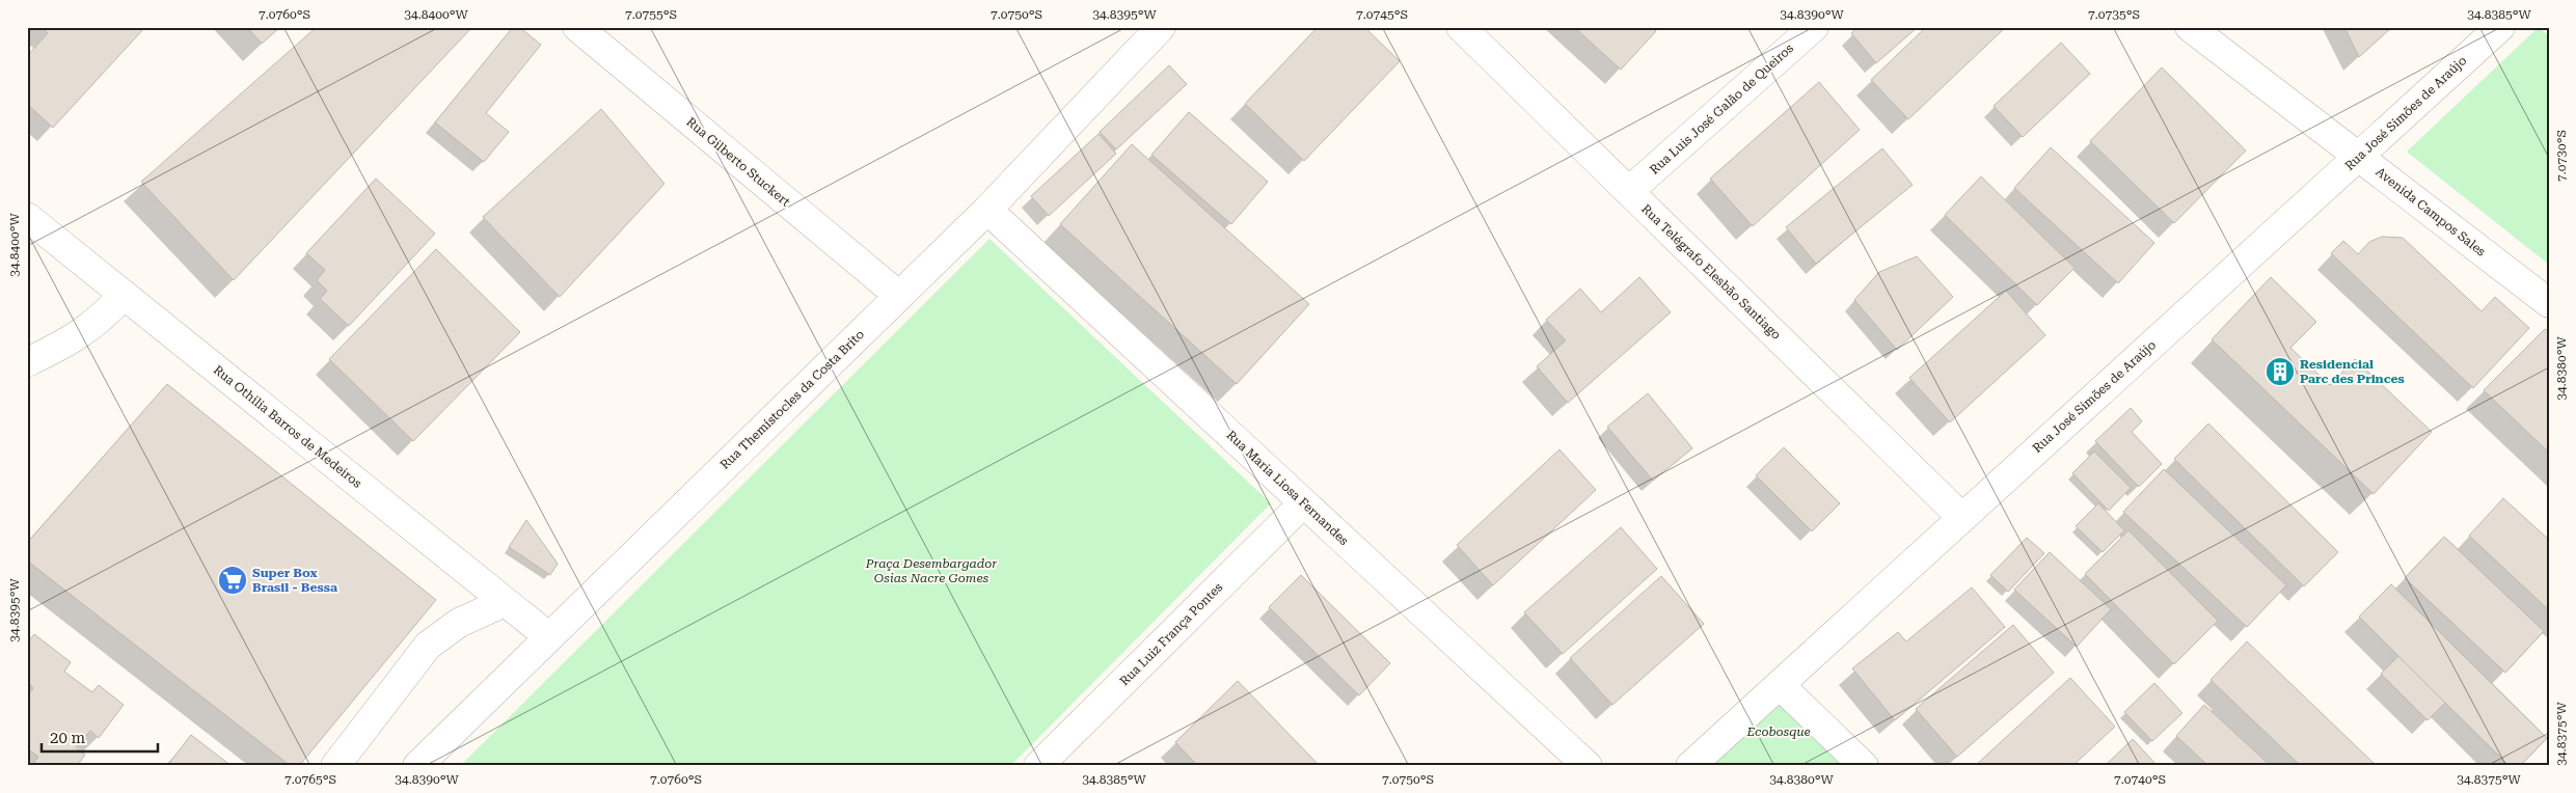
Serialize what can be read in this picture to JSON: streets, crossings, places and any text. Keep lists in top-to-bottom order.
{
  "streets": {
    "street": [
      "Rua Luis José Galão de Queiros",
      "Rua José Simões de Araújo",
      "Rua Gilberto Stuckert",
      "Avenida Campos Sales",
      "Rua Telégrafo Elesbão Santiago",
      "Rua Themístocles da Costa Brito",
      "Rua Othilia Barros de Medeiros",
      "Rua Maria Liosa Fernandes",
      "Rua Luiz França Pontes"
    ]
  },
  "crossings": [
    ["Rua Luis José Galão de Queiros", "Rua Telégrafo Elesbão Santiago"],
    ["Rua José Simões de Araújo", "Avenida Campos Sales"],
    ["Rua José Simões de Araújo", "Rua Telégrafo Elesbão Santiago"],
    ["Rua Gilberto Stuckert", "Rua Themístocles da Costa Brito"],
    ["Rua Themístocles da Costa Brito", "Rua Othilia Barros de Medeiros"],
    ["Rua Themístocles da Costa Brito", "Rua Maria Liosa Fernandes"],
    ["Rua Maria Liosa Fernandes", "Rua Luiz França Pontes"]
  ],
  "parks": ["Praça Desembargador Osias Nacre Gomes", "Ecobosque"],
  "places": {
    "building": ["Residencial Parc des Princes"],
    "supermarket": ["Super Box Brasil - Bessa"]
  },
  "scale_bar": "20 m",
  "coordinates": [
    "7.0760°S",
    "34.8400°W",
    "7.0755°S",
    "7.0750°S",
    "34.8395°W",
    "7.0745°S",
    "34.8390°W",
    "7.0735°S",
    "34.8385°W",
    "7.0730°S",
    "34.8380°W",
    "34.8375°W",
    "7.0765°S",
    "7.0740°S"
  ]
}
